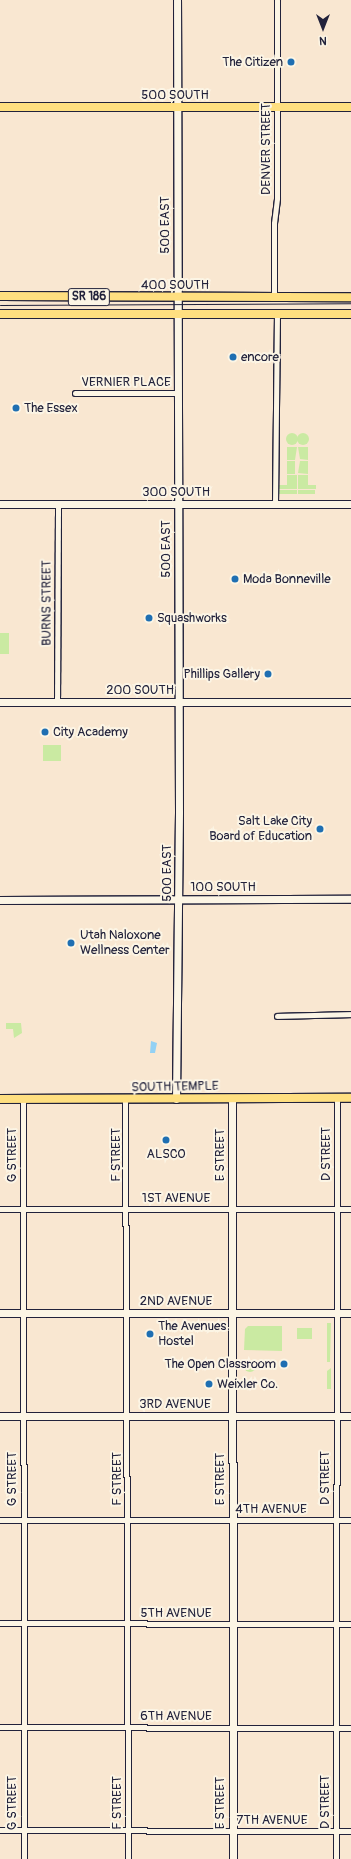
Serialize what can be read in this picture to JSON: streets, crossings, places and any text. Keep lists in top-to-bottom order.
{
  "streets": {
    "main road": [
      "500 SOUTH",
      "400 SOUTH",
      "SR 186",
      "SOUTH TEMPLE"
    ],
    "street": [
      "DENVER STREET",
      "500 EAST",
      "VERNIER PLACE",
      "300 SOUTH",
      "BURNS STREET",
      "200 SOUTH",
      "100 SOUTH",
      "D STREET",
      "G STREET",
      "F STREET",
      "E STREET",
      "1ST AVENUE",
      "2ND AVENUE",
      "3RD AVENUE",
      "4TH AVENUE",
      "5TH AVENUE",
      "6TH AVENUE",
      "7TH AVENUE"
    ]
  },
  "crossings": [
    ["500 SOUTH", "DENVER STREET"],
    ["500 SOUTH", "500 EAST"],
    ["DENVER STREET", "400 SOUTH"],
    ["500 EAST", "400 SOUTH"],
    ["500 EAST", "SR 186"],
    ["500 EAST", "VERNIER PLACE"],
    ["500 EAST", "300 SOUTH"],
    ["500 EAST", "200 SOUTH"],
    ["500 EAST", "100 SOUTH"],
    ["500 EAST", "SOUTH TEMPLE"],
    ["300 SOUTH", "BURNS STREET"],
    ["BURNS STREET", "200 SOUTH"],
    ["SOUTH TEMPLE", "D STREET"],
    ["SOUTH TEMPLE", "G STREET"],
    ["SOUTH TEMPLE", "F STREET"],
    ["SOUTH TEMPLE", "E STREET"],
    ["D STREET", "1ST AVENUE"],
    ["D STREET", "2ND AVENUE"],
    ["D STREET", "3RD AVENUE"],
    ["D STREET", "4TH AVENUE"],
    ["D STREET", "5TH AVENUE"],
    ["D STREET", "6TH AVENUE"],
    ["D STREET", "7TH AVENUE"],
    ["G STREET", "1ST AVENUE"],
    ["G STREET", "2ND AVENUE"],
    ["G STREET", "3RD AVENUE"],
    ["G STREET", "4TH AVENUE"],
    ["G STREET", "5TH AVENUE"],
    ["G STREET", "6TH AVENUE"],
    ["G STREET", "7TH AVENUE"],
    ["F STREET", "1ST AVENUE"],
    ["F STREET", "2ND AVENUE"],
    ["F STREET", "3RD AVENUE"],
    ["F STREET", "4TH AVENUE"],
    ["F STREET", "5TH AVENUE"],
    ["F STREET", "6TH AVENUE"],
    ["F STREET", "7TH AVENUE"],
    ["E STREET", "1ST AVENUE"],
    ["E STREET", "2ND AVENUE"],
    ["E STREET", "3RD AVENUE"],
    ["E STREET", "4TH AVENUE"],
    ["E STREET", "5TH AVENUE"],
    ["E STREET", "6TH AVENUE"],
    ["E STREET", "7TH AVENUE"]
  ],
  "places": [
    "The Citizen",
    "encore",
    "The Essex",
    "Moda Bonneville",
    "Squashworks",
    "Phillips Gallery",
    "City Academy",
    "Salt Lake City Board of Education",
    "Utah Naloxone Wellness Center",
    "ALSCO",
    "The Avenues Hostel",
    "The Open Classroom",
    "Weixler Co."
  ],
  "north": "bottom"
}
